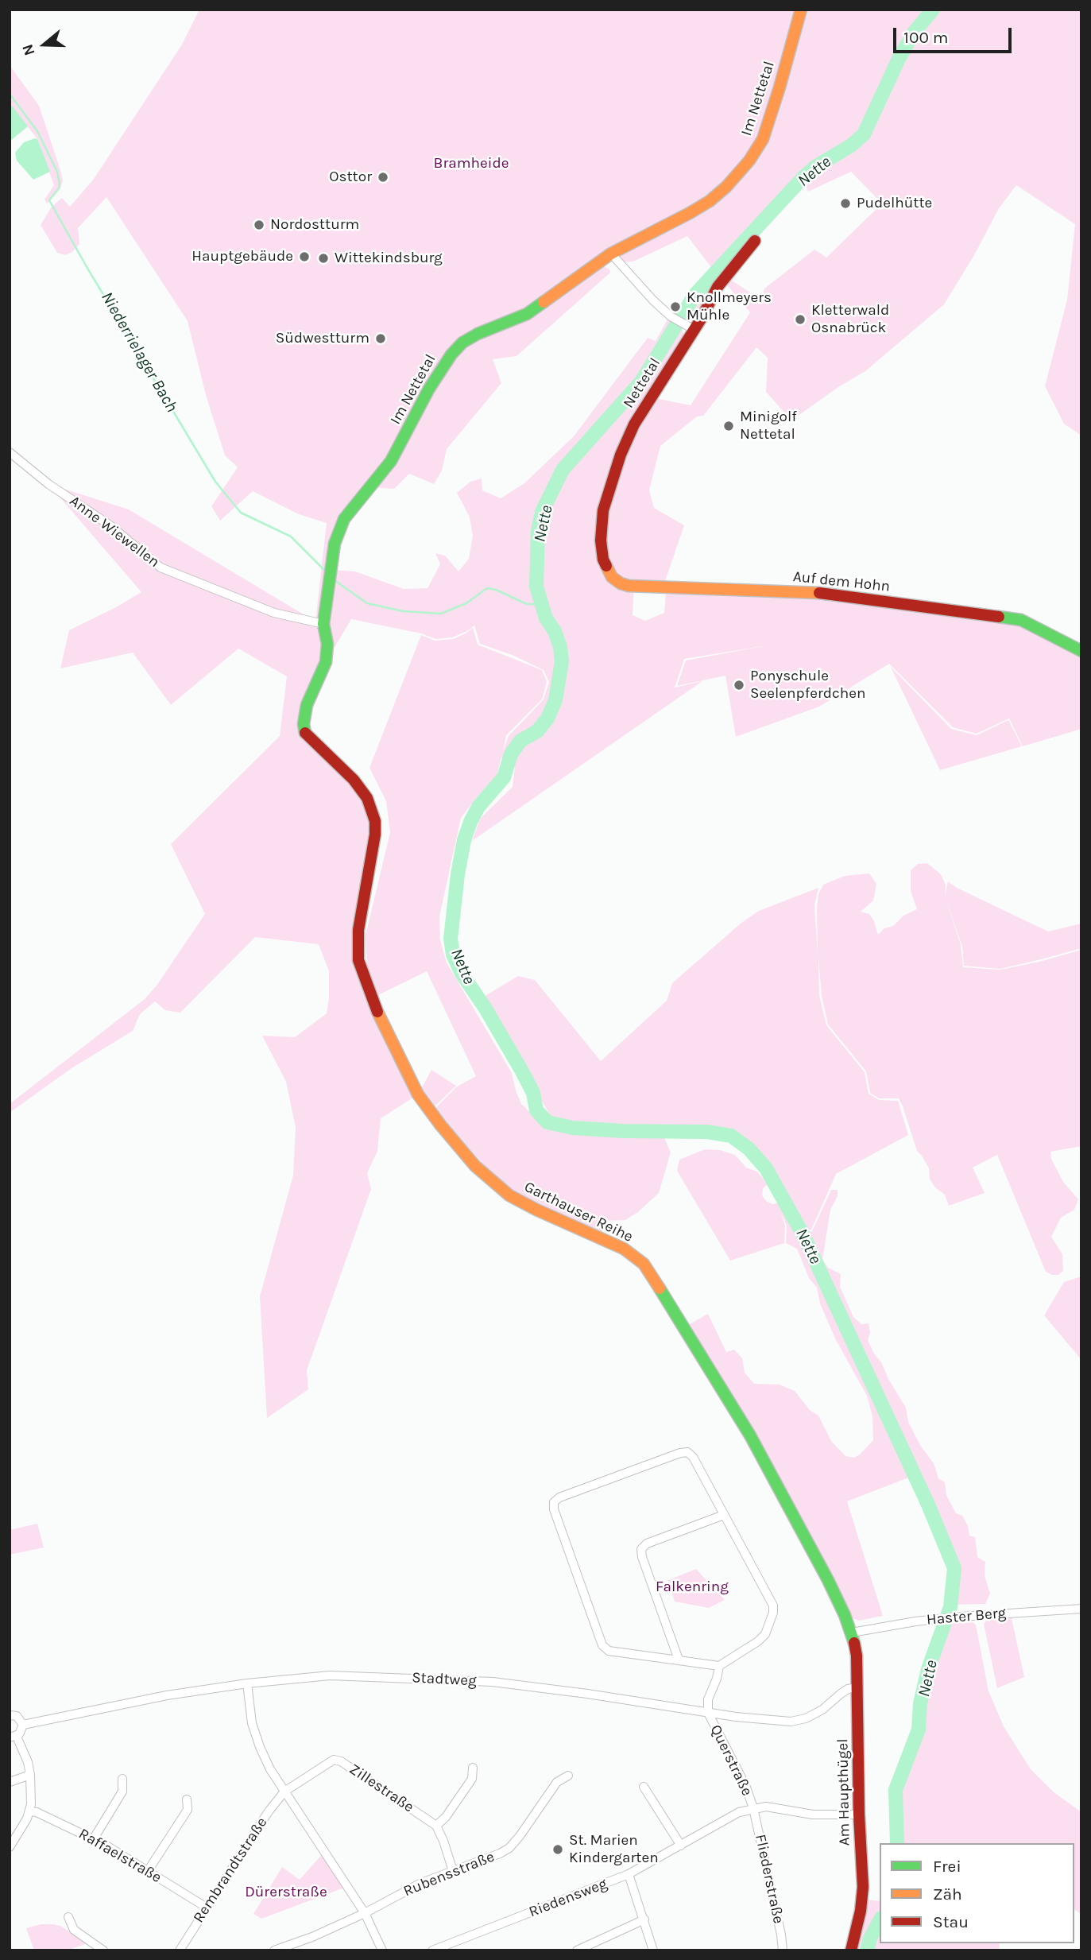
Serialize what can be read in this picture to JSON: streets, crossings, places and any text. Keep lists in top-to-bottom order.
{
  "streets": {
    "street": [
      "Im Nettetal",
      "Nettetal",
      "Anne Wiewellen",
      "Auf dem Hohn",
      "Garthauser Reihe",
      "Haster Berg",
      "Stadtweg",
      "Querstraße",
      "Zillestraße",
      "Am Haupthügel",
      "Raffaelstraße",
      "Rembrandtstraße",
      "Rubensstraße",
      "Fliederstraße",
      "Riedensweg"
    ]
  },
  "crossings": [
    ["Im Nettetal", "Garthauser Reihe"],
    ["Nettetal", "Auf dem Hohn"],
    ["Anne Wiewellen", "Garthauser Reihe"],
    ["Garthauser Reihe", "Haster Berg"],
    ["Garthauser Reihe", "Am Haupthügel"],
    ["Haster Berg", "Am Haupthügel"],
    ["Stadtweg", "Querstraße"],
    ["Stadtweg", "Am Haupthügel"],
    ["Querstraße", "Fliederstraße"],
    ["Querstraße", "Riedensweg"],
    ["Zillestraße", "Rembrandtstraße"],
    ["Am Haupthügel", "Riedensweg"],
    ["Raffaelstraße", "Rembrandtstraße"],
    ["Fliederstraße", "Riedensweg"]
  ],
  "water": ["Nette", "Niederrielager Bach"],
  "parks": ["Bramheide", "Falkenring", "Dürerstraße"],
  "places": [
    "Osttor",
    "Pudelhütte",
    "Nordostturm",
    "Hauptgebäude",
    "Wittekindsburg",
    "Knollmeyers Mühle",
    "Kletterwald Osnabrück",
    "Südwestturm",
    "Minigolf Nettetal",
    "Ponyschule Seelenpferdchen",
    "St. Marien Kindergarten"
  ],
  "legend": ["Frei", "Zäh", "Stau"],
  "scale_bar": "100 m",
  "north": "left"
}
